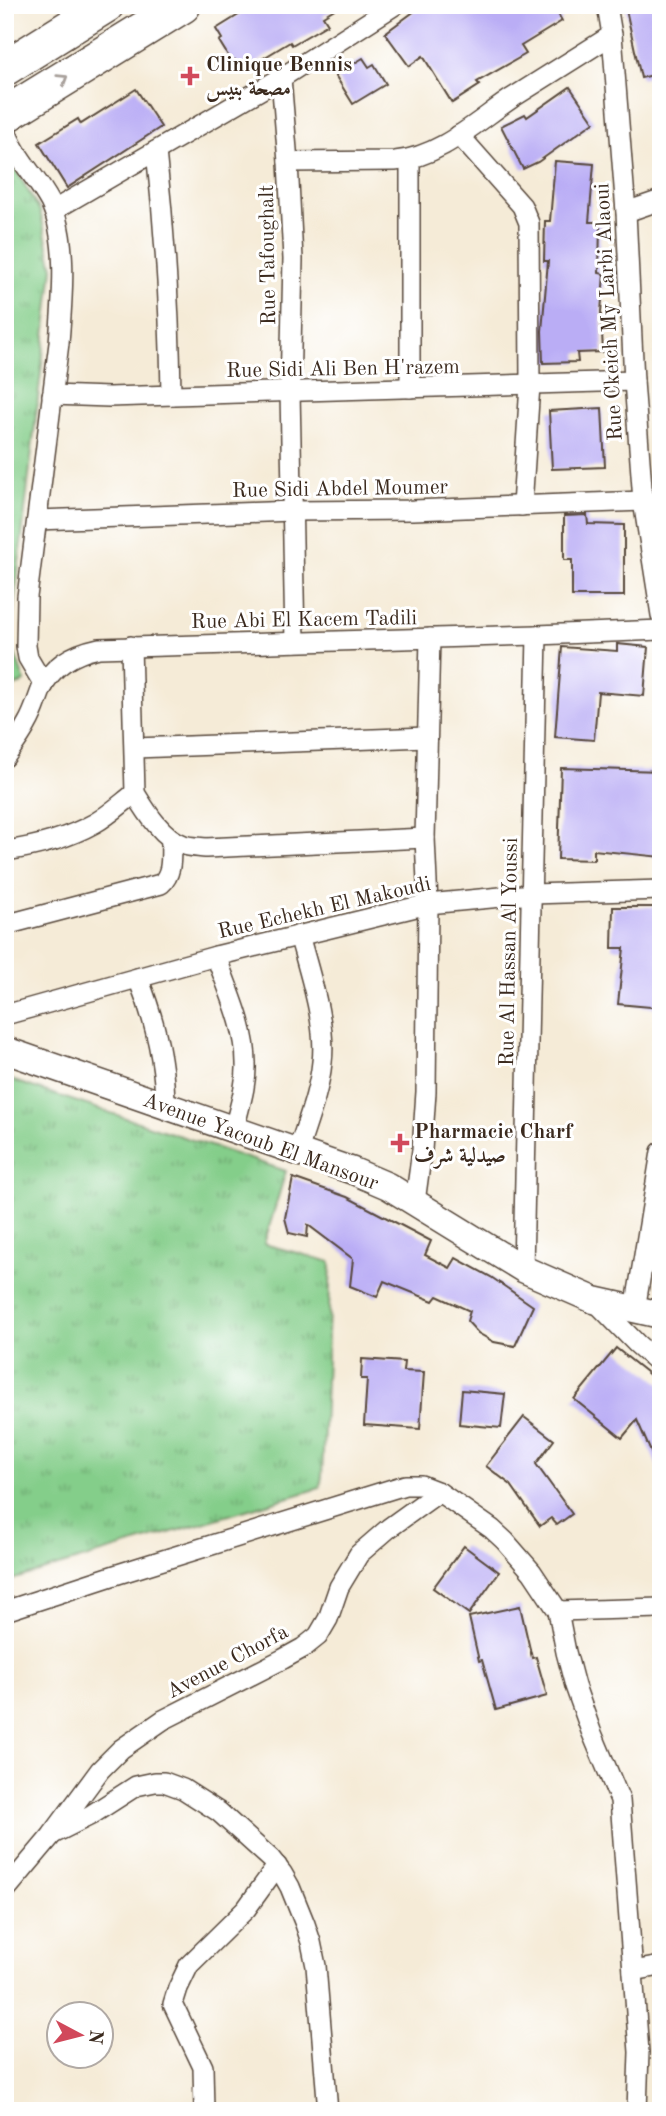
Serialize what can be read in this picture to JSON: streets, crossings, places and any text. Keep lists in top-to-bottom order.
{
  "streets": {
    "street": [
      "Rue Tafoughalt",
      "Rue Ckeich My Larbi Alaoui",
      "Rue Sidi Ali Ben H'razem",
      "Rue Sidi Abdel Moumer",
      "Rue Abi El Kacem Tadili",
      "Rue Echekh El Makoudi",
      "Rue Al Hassan Al Youssi",
      "Avenue Yacoub El Mansour",
      "Avenue Chorfa"
    ]
  },
  "crossings": [
    ["Rue Tafoughalt", "Rue Sidi Ali Ben H'razem"],
    ["Rue Tafoughalt", "Rue Sidi Abdel Moumer"],
    ["Rue Tafoughalt", "Rue Abi El Kacem Tadili"],
    ["Rue Ckeich My Larbi Alaoui", "Rue Sidi Ali Ben H'razem"],
    ["Rue Ckeich My Larbi Alaoui", "Rue Sidi Abdel Moumer"],
    ["Rue Abi El Kacem Tadili", "Rue Al Hassan Al Youssi"],
    ["Rue Echekh El Makoudi", "Rue Al Hassan Al Youssi"],
    ["Rue Al Hassan Al Youssi", "Avenue Yacoub El Mansour"]
  ],
  "places": {
    "health": ["Clinique Bennis مصحة بنيس", "Pharmacie Charf صيدلية شرف"]
  },
  "north": "right"
}
